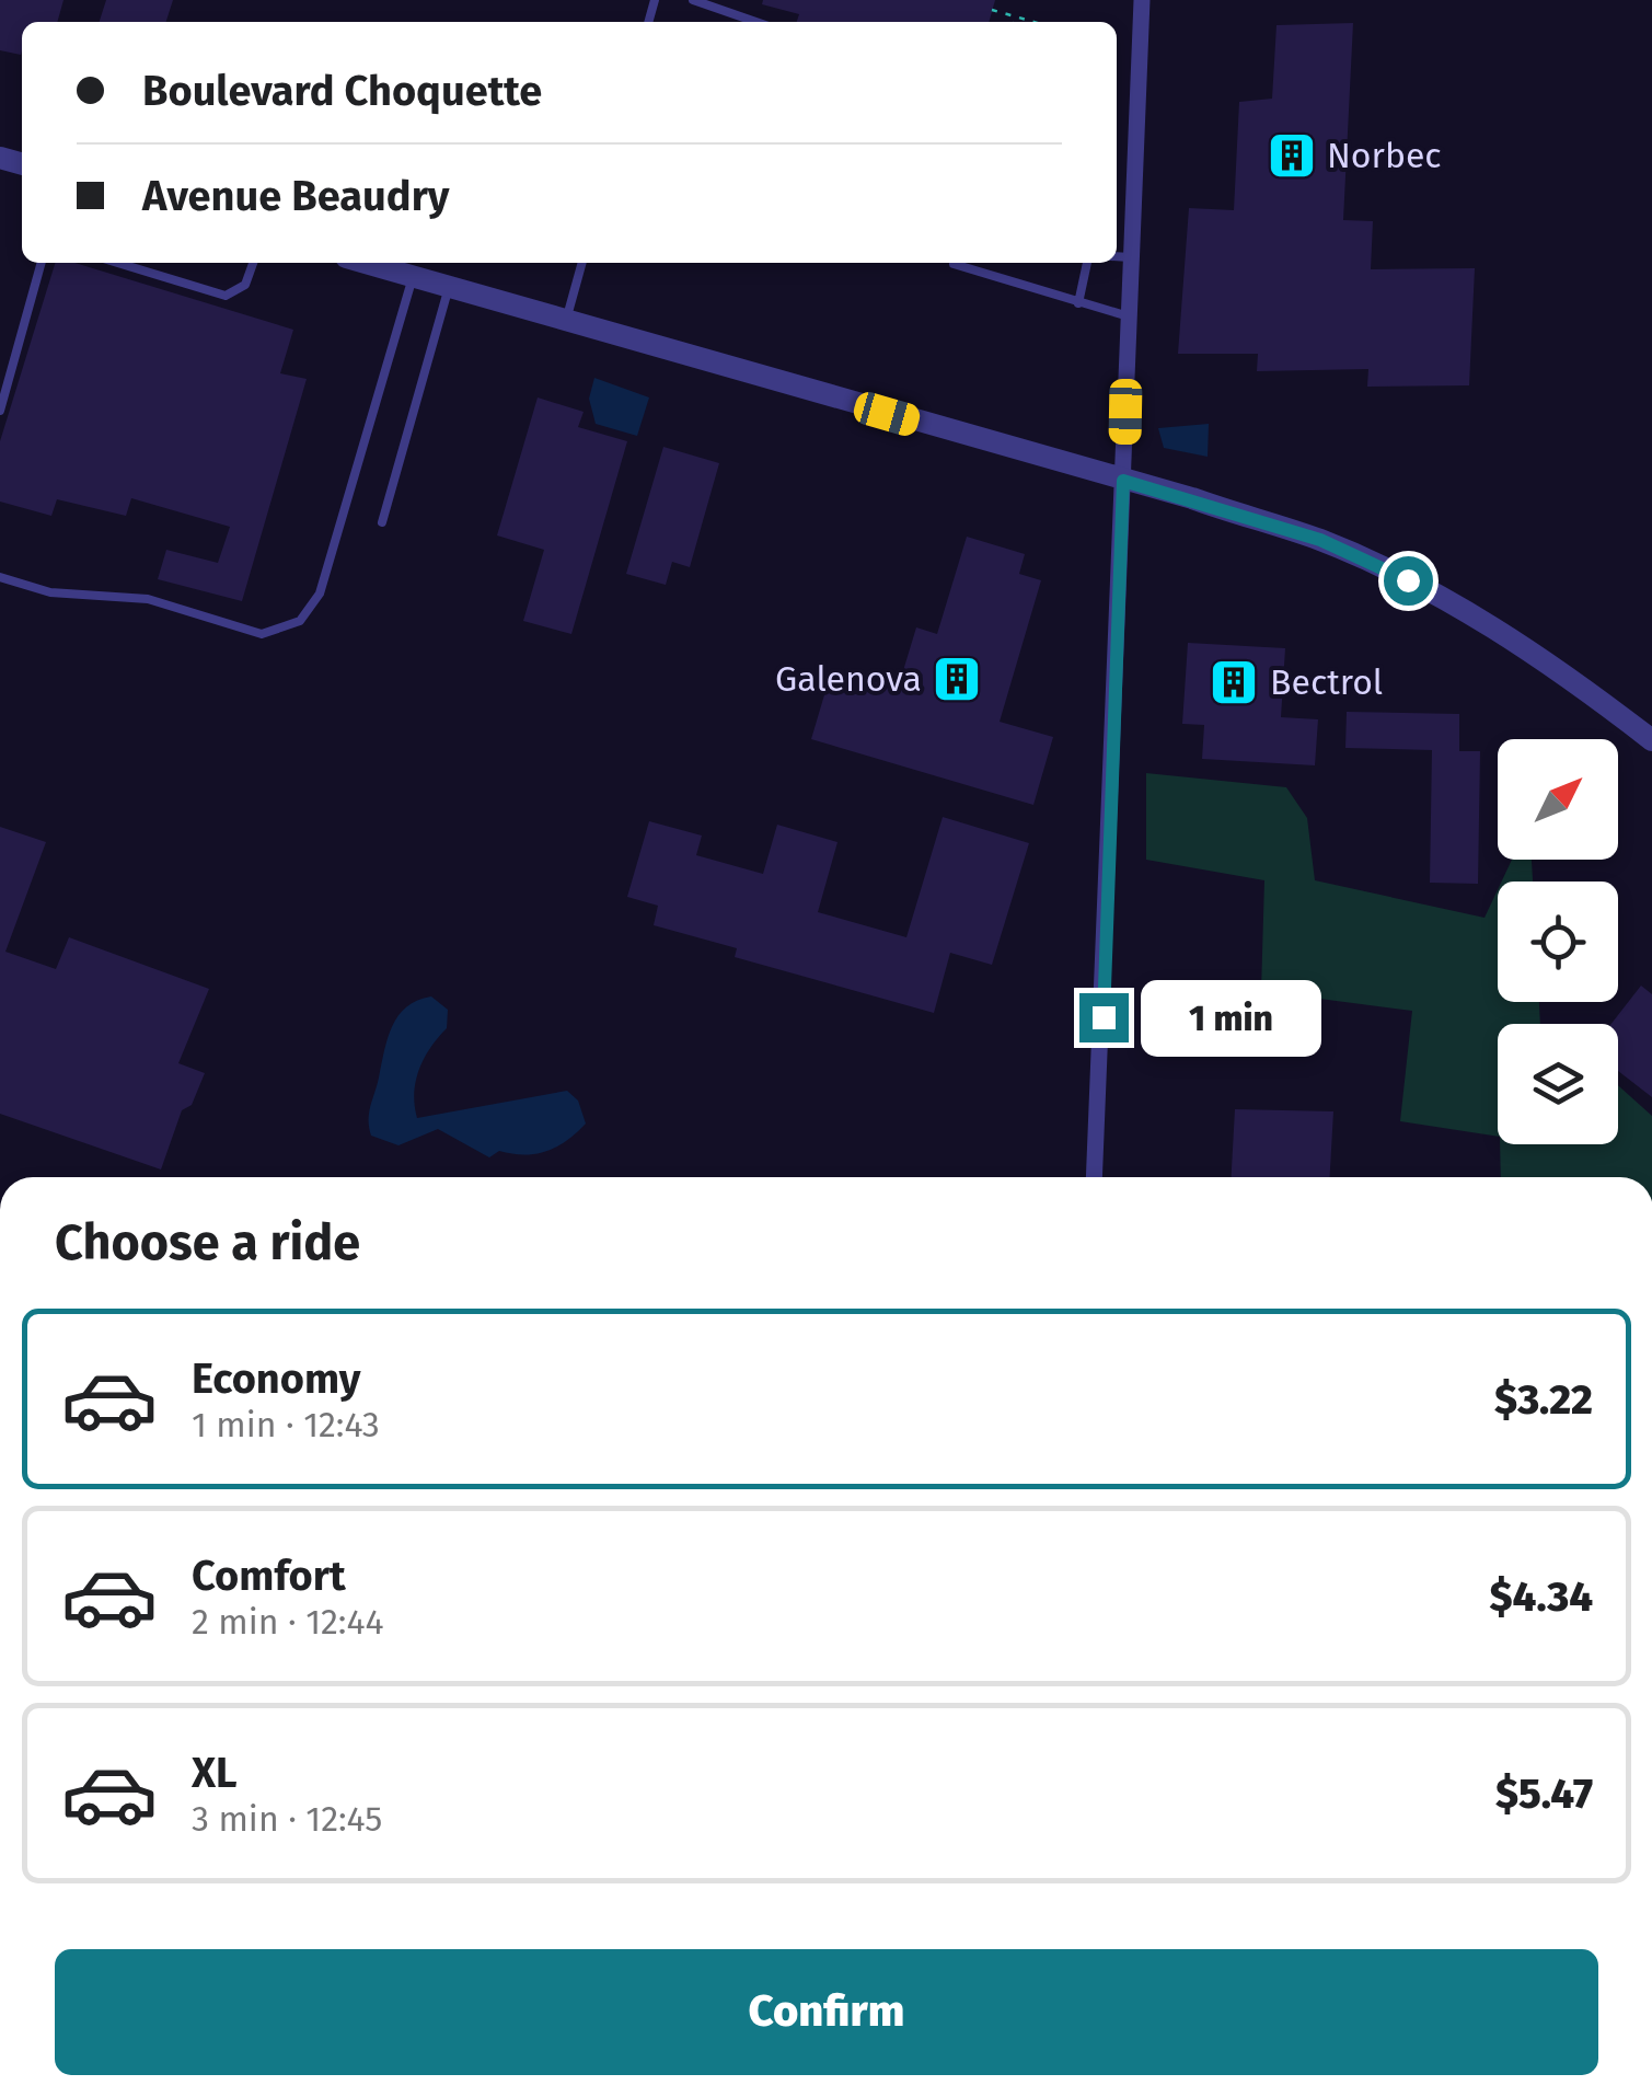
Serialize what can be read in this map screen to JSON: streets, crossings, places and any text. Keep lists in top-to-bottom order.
{
  "places": {
    "building": ["Norbec", "Galenova", "Bectrol"]
  },
  "north": "top right",
  "page": {
    "banner": ["Boulevard Choquette", "Avenue Beaudry"],
    "bubble": "1 min",
    "heading": "Choose a ride",
    "list": [
      {
        "name": "Economy",
        "note": "1 min · 12:43",
        "value": "$3.22"
      },
      {
        "name": "Comfort",
        "note": "2 min · 12:44",
        "value": "$4.34"
      },
      {
        "name": "XL",
        "note": "3 min · 12:45",
        "value": "$5.47"
      }
    ],
    "buttons": "Confirm"
  }
}
